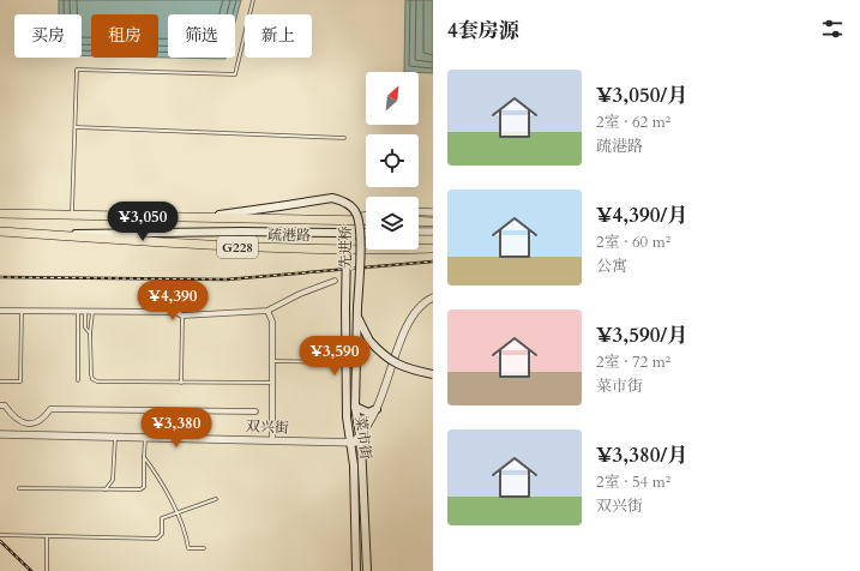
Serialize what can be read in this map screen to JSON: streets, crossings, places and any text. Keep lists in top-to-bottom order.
{
  "streets": {
    "highway": ["疏港路", "G228"],
    "main road": ["先进桥", "菜市街"],
    "street": ["双兴街"]
  },
  "crossings": [
    ["疏港路", "先进桥"],
    ["先进桥", "菜市街"],
    ["双兴街", "菜市街"]
  ],
  "north": "top right",
  "page": {
    "heading": "4套房源",
    "chip": [
      "买房",
      "租房",
      "筛选",
      "新上"
    ],
    "list": [
      {
        "name": "¥3,050/月",
        "note": "2室 · 62 m² · 疏港路"
      },
      {
        "name": "¥4,390/月",
        "note": "2室 · 60 m² · 公寓"
      },
      {
        "name": "¥3,590/月",
        "note": "2室 · 72 m² · 菜市街"
      },
      {
        "name": "¥3,380/月",
        "note": "2室 · 54 m² · 双兴街"
      }
    ],
    "price": [
      "¥3,050",
      "¥4,390",
      "¥3,590",
      "¥3,380"
    ]
  }
}
